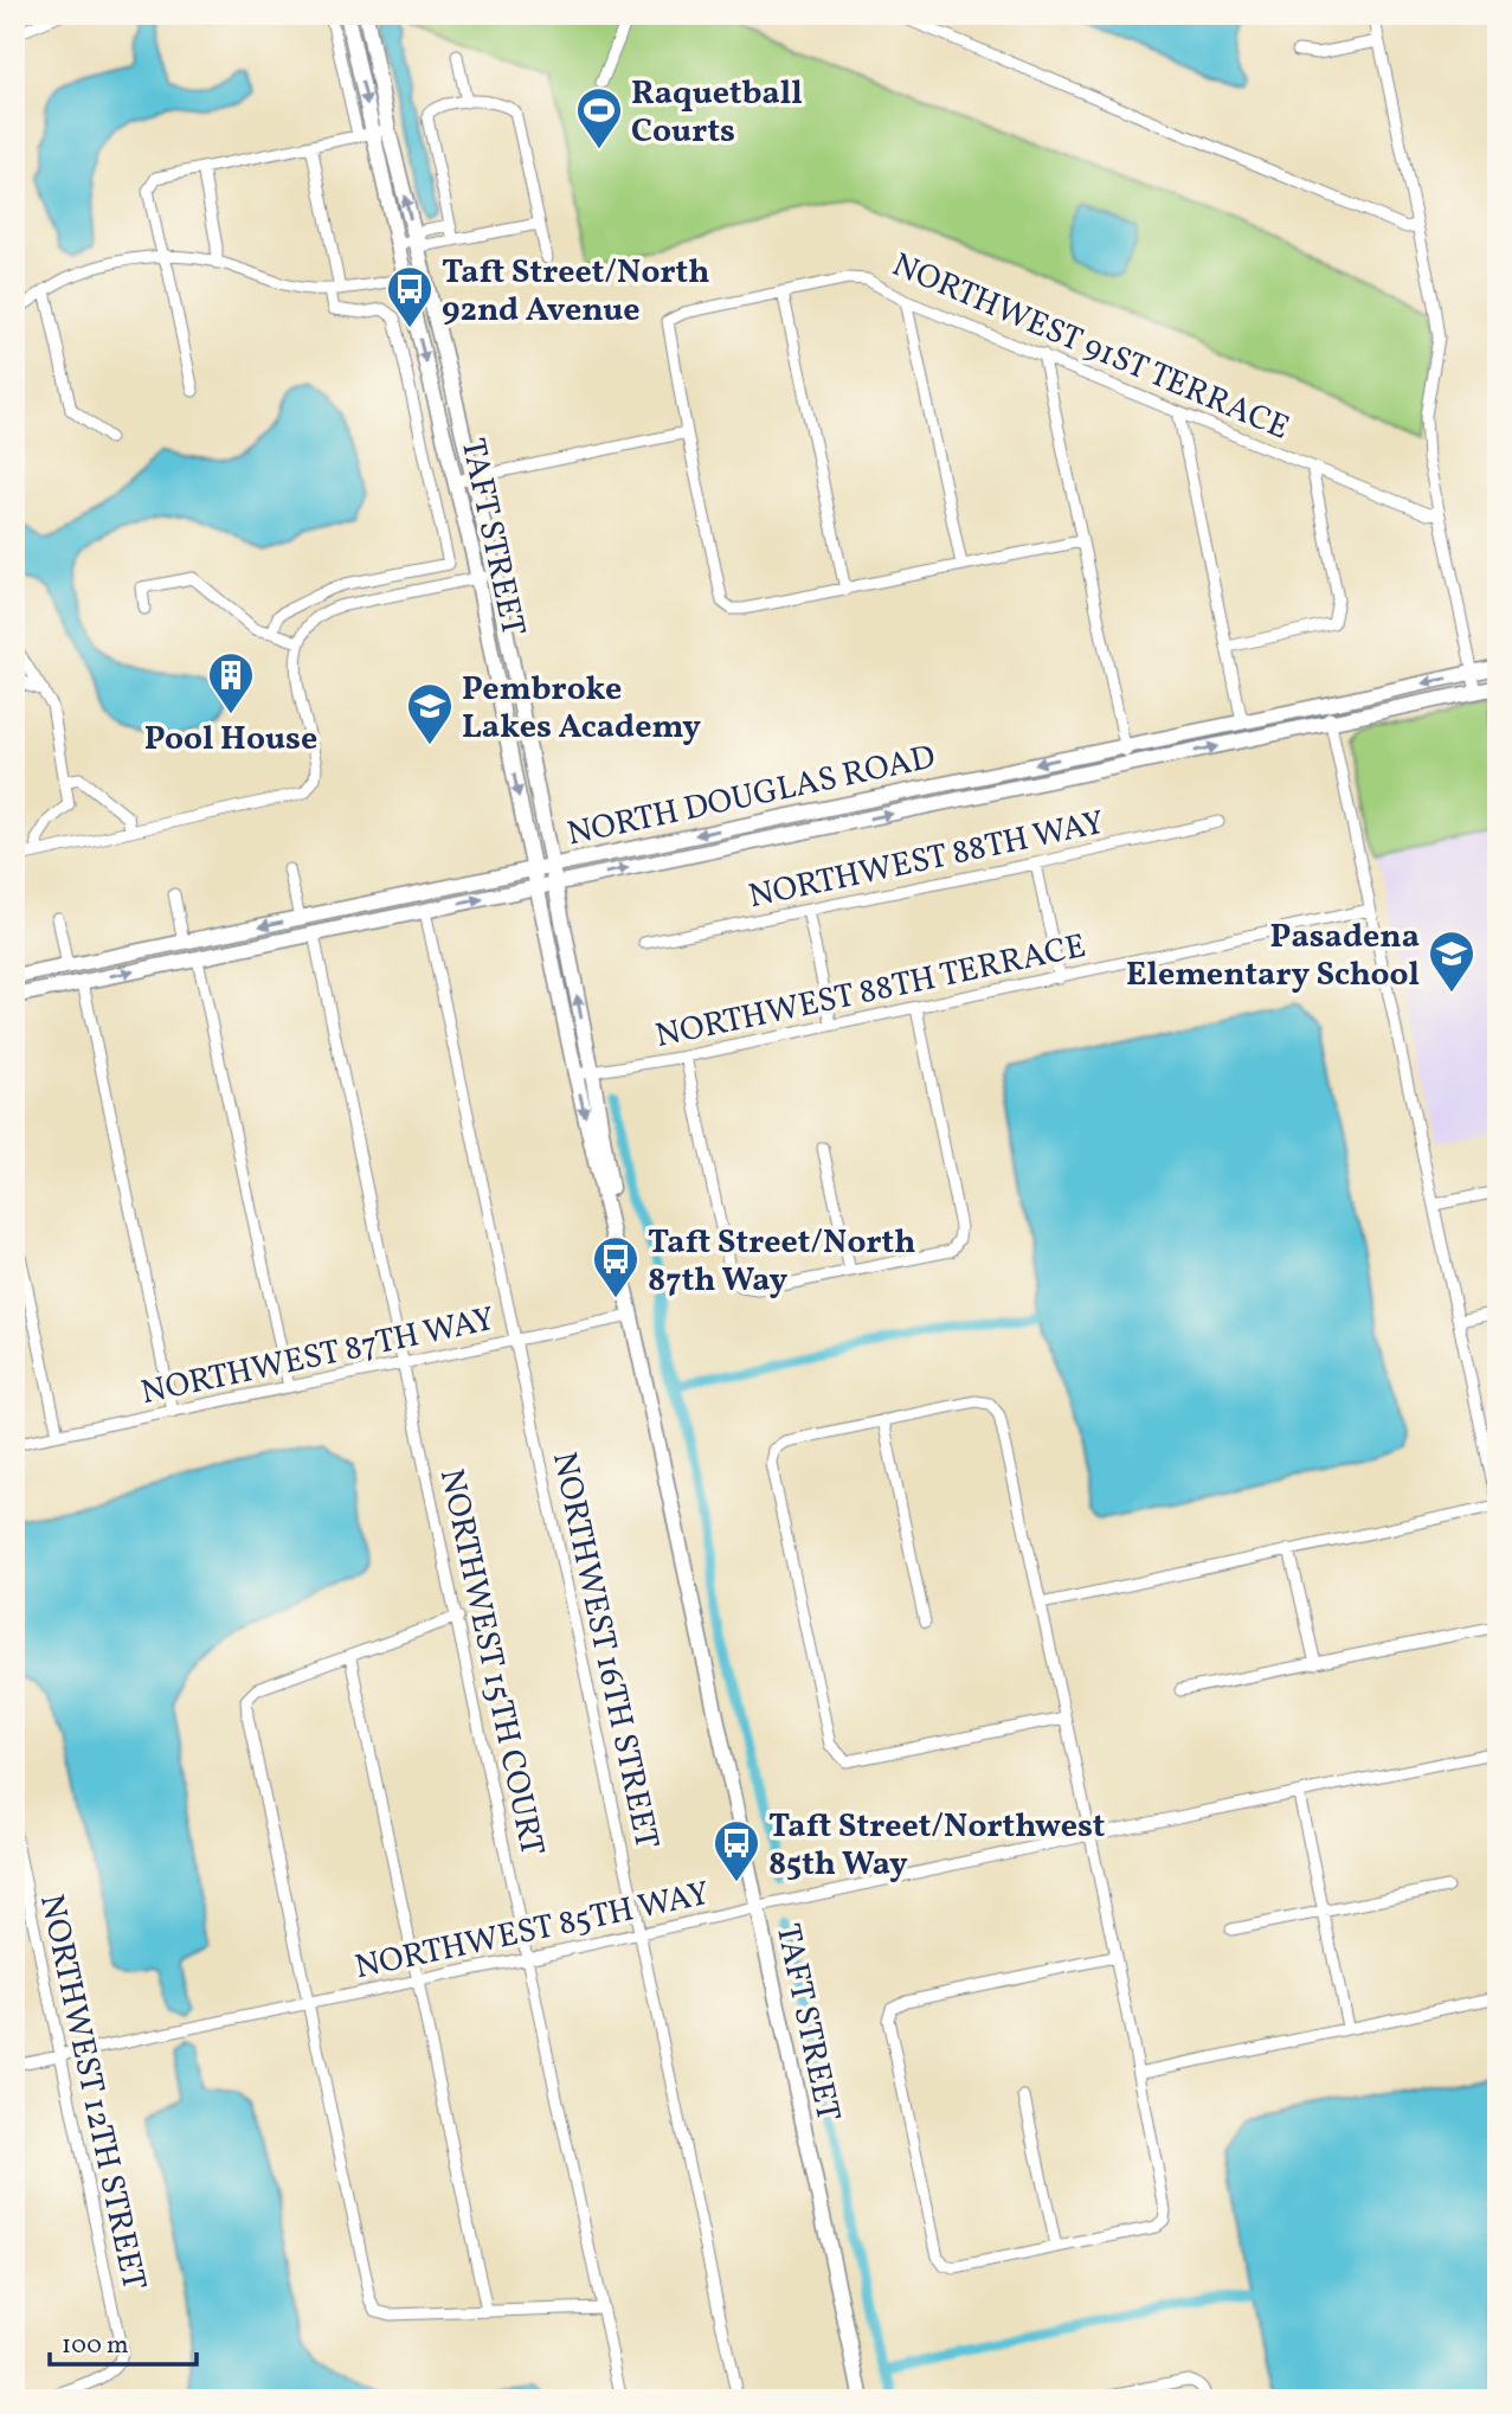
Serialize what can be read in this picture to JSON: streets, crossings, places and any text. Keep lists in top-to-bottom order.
{
  "streets": {
    "street": [
      "NORTHWEST 91ST TERRACE",
      "TAFT STREET",
      "NORTH DOUGLAS ROAD",
      "NORTHWEST 88TH WAY",
      "NORTHWEST 88TH TERRACE",
      "NORTHWEST 87TH WAY",
      "NORTHWEST 16TH STREET",
      "NORTHWEST 15TH COURT",
      "NORTHWEST 85TH WAY",
      "NORTHWEST 12TH STREET"
    ]
  },
  "crossings": [
    ["TAFT STREET", "NORTH DOUGLAS ROAD"],
    ["TAFT STREET", "NORTHWEST 88TH TERRACE"],
    ["TAFT STREET", "NORTHWEST 87TH WAY"],
    ["TAFT STREET", "NORTHWEST 85TH WAY"],
    ["NORTH DOUGLAS ROAD", "NORTHWEST 16TH STREET"],
    ["NORTH DOUGLAS ROAD", "NORTHWEST 15TH COURT"],
    ["NORTHWEST 87TH WAY", "NORTHWEST 16TH STREET"],
    ["NORTHWEST 87TH WAY", "NORTHWEST 15TH COURT"],
    ["NORTHWEST 16TH STREET", "NORTHWEST 85TH WAY"],
    ["NORTHWEST 15TH COURT", "NORTHWEST 85TH WAY"],
    ["NORTHWEST 85TH WAY", "NORTHWEST 12TH STREET"]
  ],
  "places": {
    "sports": ["Raquetball Courts"],
    "bus stop": ["Taft Street/North 92nd Avenue", "Taft Street/North 87th Way", "Taft Street/Northwest 85th Way"],
    "building": ["Pool House"],
    "school or university": ["Pembroke Lakes Academy", "Pasadena Elementary School"]
  },
  "scale_bar": "100 m"
}
